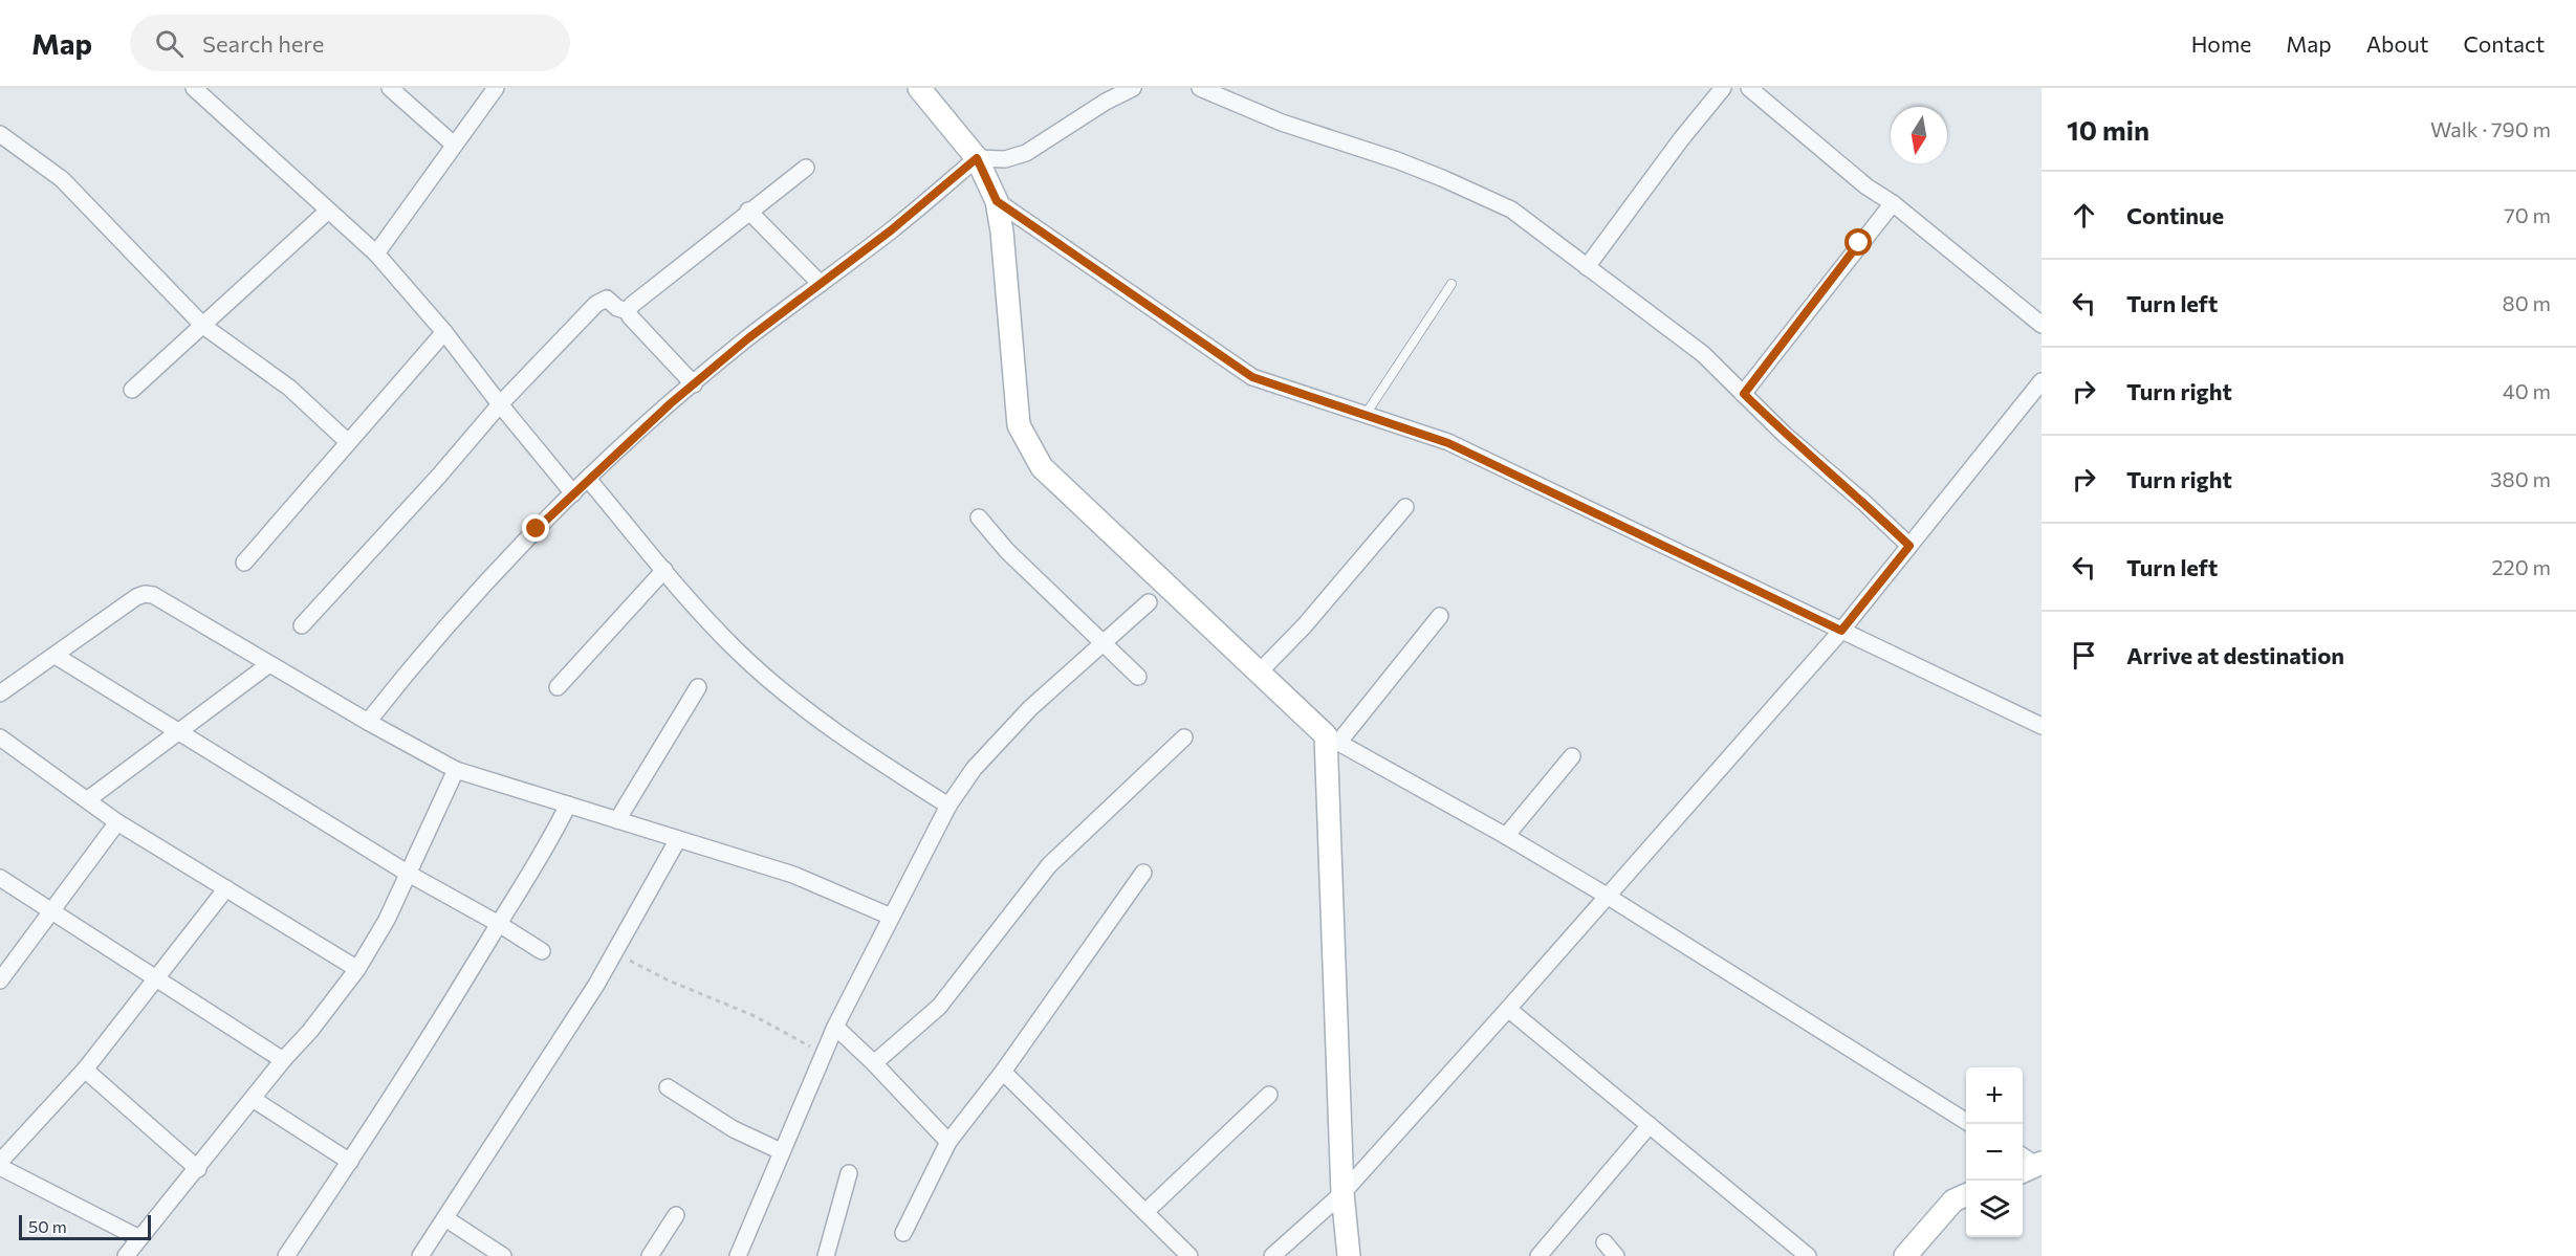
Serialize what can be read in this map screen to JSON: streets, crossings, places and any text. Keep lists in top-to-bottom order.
{
  "scale_bar": "50 m",
  "north": "bottom",
  "page": {
    "header": "Map",
    "search": "Search here",
    "nav": [
      "Home",
      "Map",
      "About",
      "Contact"
    ],
    "heading": ["10 min", "Walk · 790 m"],
    "list": [
      ["Continue", "70 m"],
      ["Turn left", "80 m"],
      ["Turn right", "40 m"],
      ["Turn right", "380 m"],
      ["Turn left", "220 m"],
      "Arrive at destination"
    ],
    "map_buttons": ["+", "−"],
    "scale": "50 m"
  }
}
